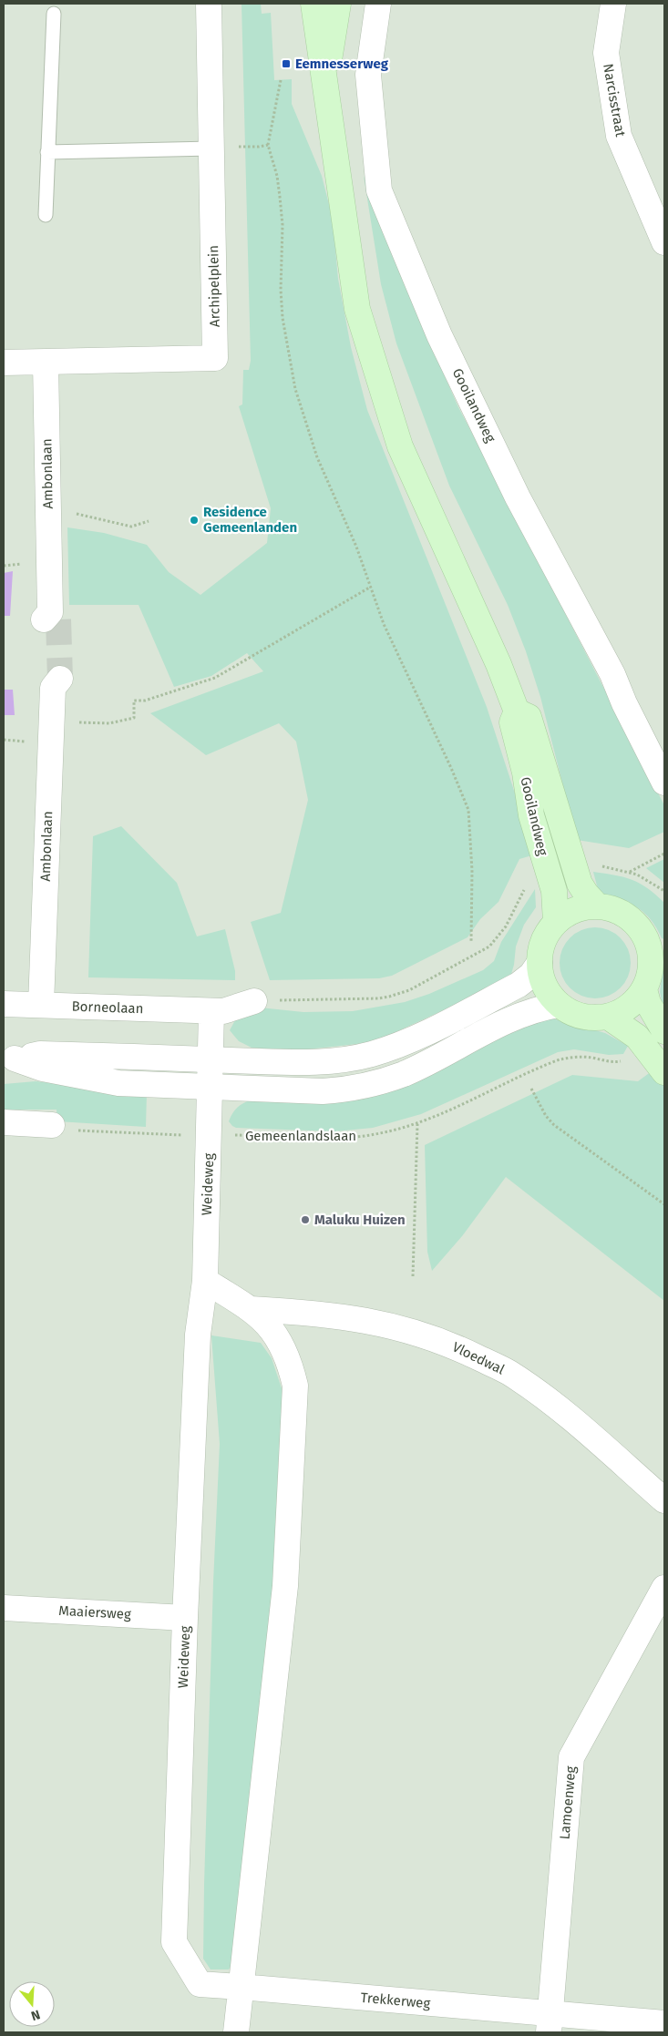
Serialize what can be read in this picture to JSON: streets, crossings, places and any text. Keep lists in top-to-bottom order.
{
  "streets": {
    "main road": ["Gooilandweg"],
    "street": [
      "Narcisstraat",
      "Archipelplein",
      "Ambonlaan",
      "Borneolaan",
      "Weideweg",
      "Vloedwal",
      "Maaiersweg",
      "Lamoenweg",
      "Trekkerweg"
    ],
    "path": ["Gemeenlandslaan"]
  },
  "crossings": [
    ["Archipelplein", "Ambonlaan"],
    ["Ambonlaan", "Borneolaan"],
    ["Gemeenlandslaan", "Weideweg"],
    ["Weideweg", "Maaiersweg"],
    ["Weideweg", "Trekkerweg"],
    ["Lamoenweg", "Trekkerweg"]
  ],
  "places": {
    "transit": ["Eemnesserweg"],
    "other": ["Residence Gemeenlanden", "Maluku Huizen"]
  },
  "north": "bottom"
}
